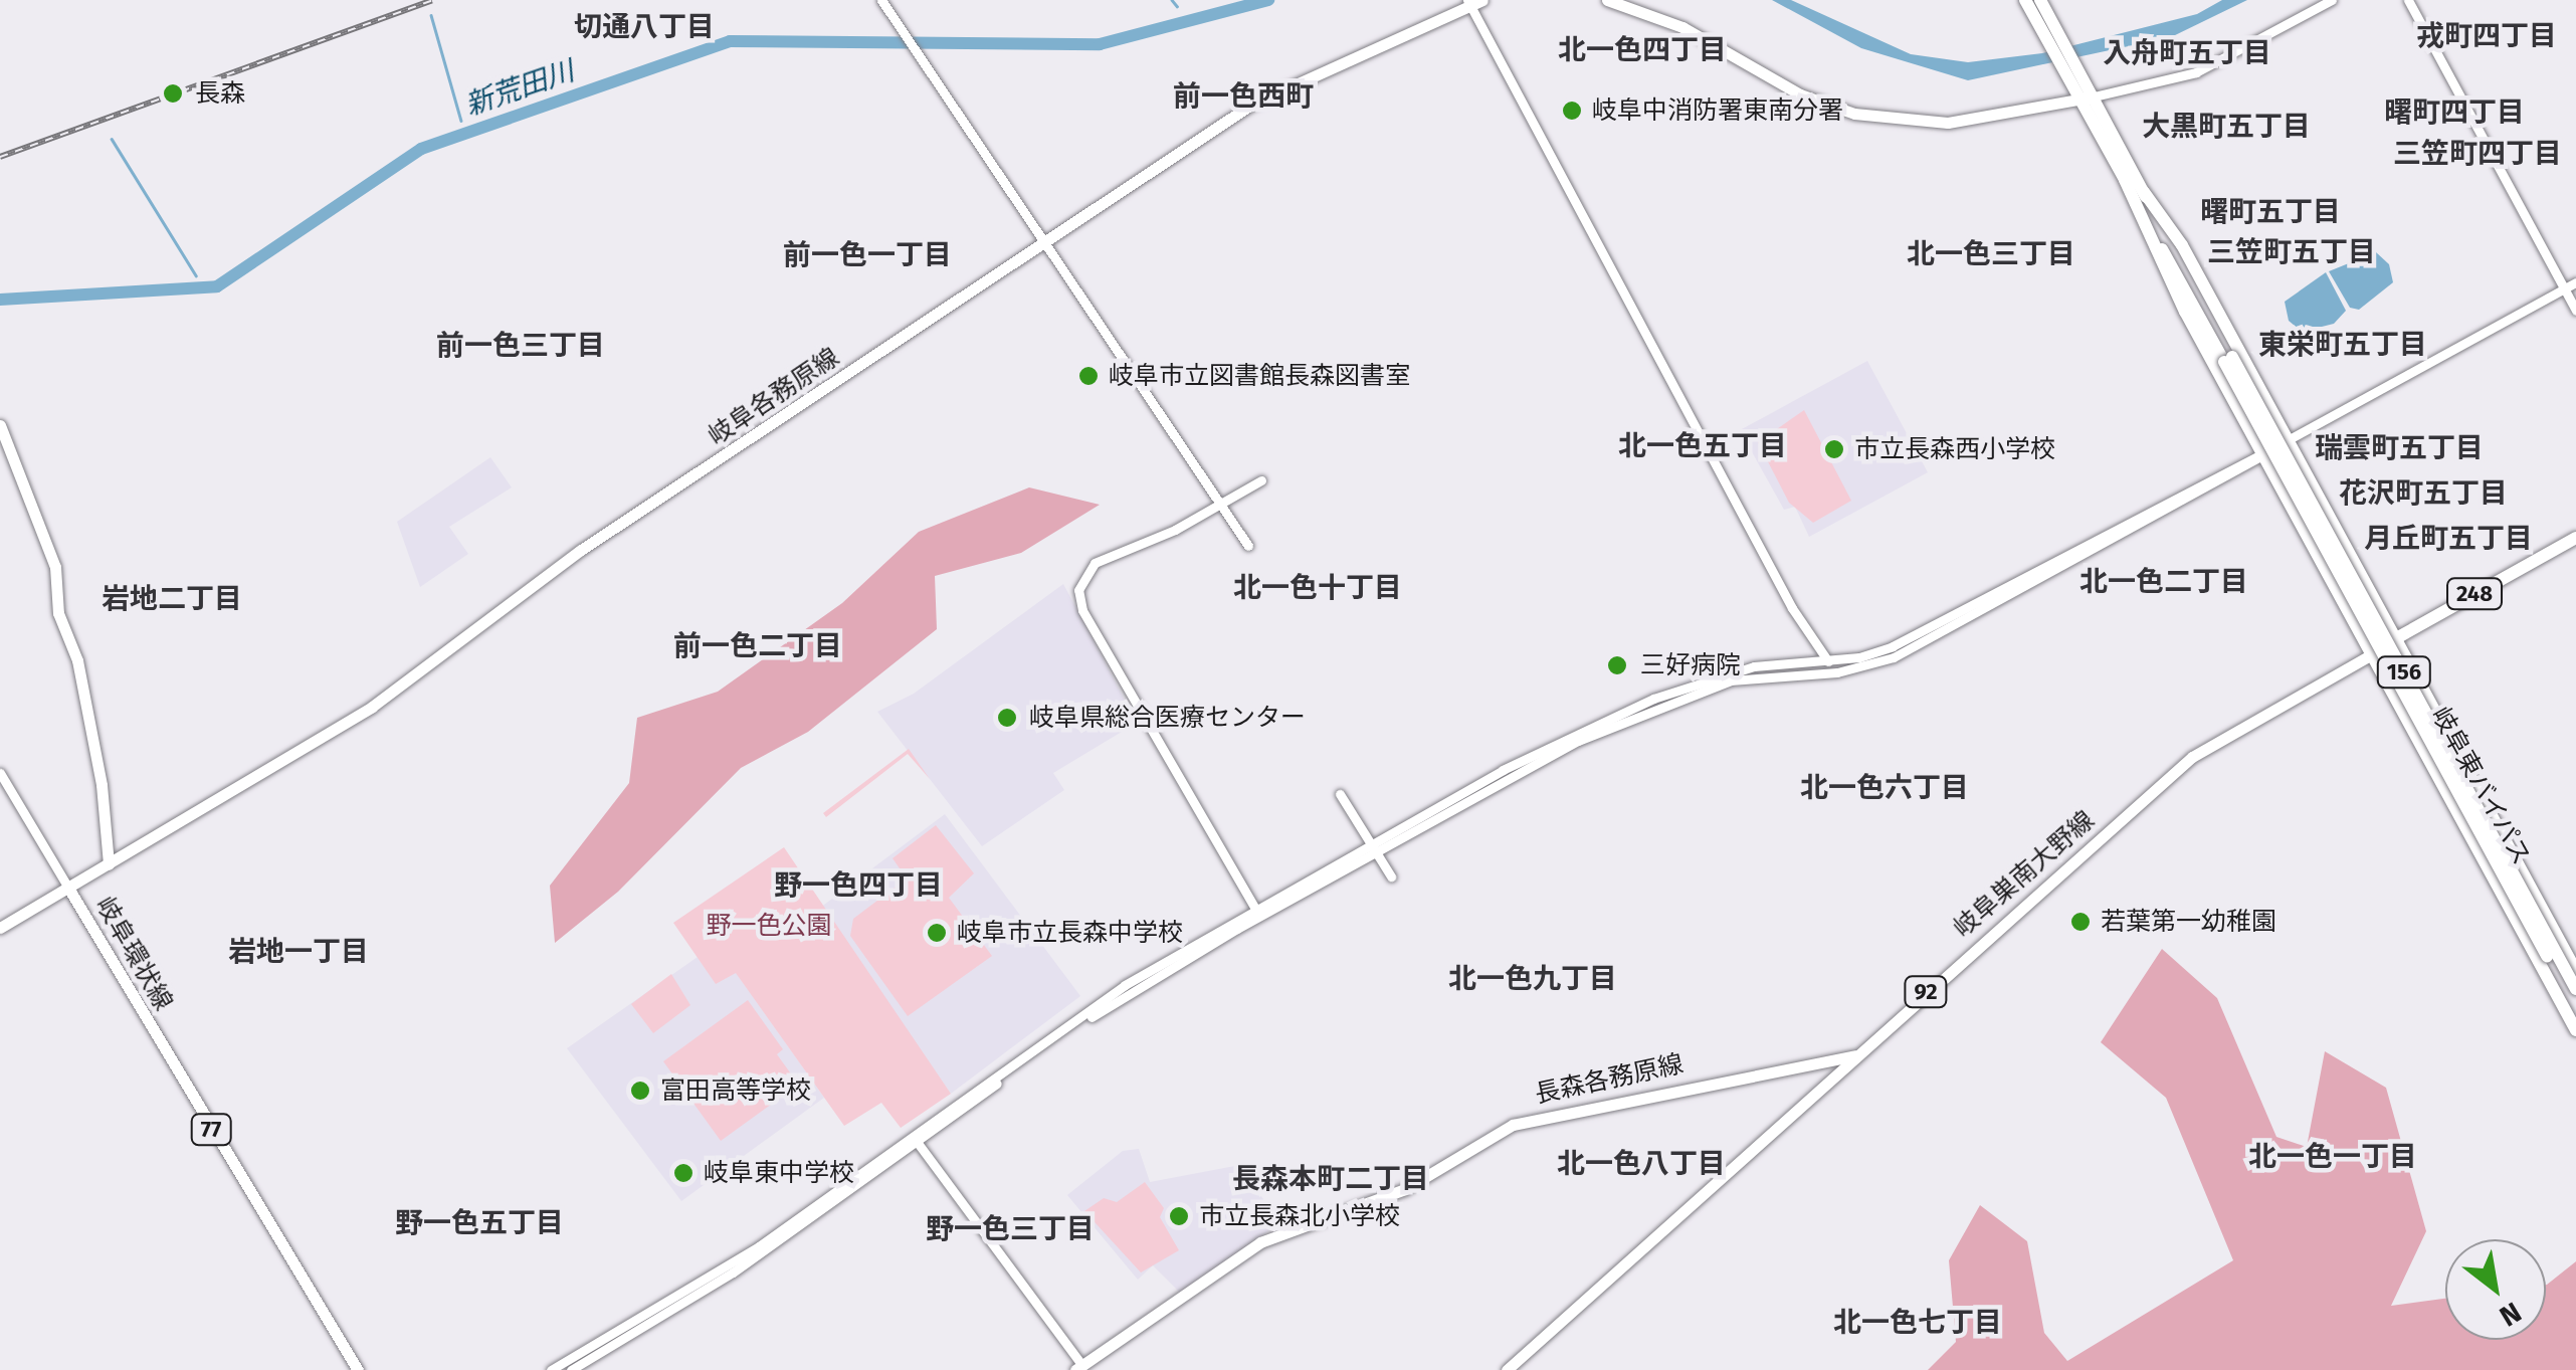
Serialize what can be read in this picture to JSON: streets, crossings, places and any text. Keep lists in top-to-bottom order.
{
  "streets": {
    "highway": ["248", "156", "岐阜東バイパス"],
    "main road": [
      "岐阜各務原線",
      "岐阜巣南大野線",
      "岐阜環状線",
      "92",
      "長森各務原線",
      "77"
    ]
  },
  "crossings": [
    ["岐阜各務原線", "岐阜環状線"],
    ["248", "156"],
    ["248", "岐阜巣南大野線"],
    ["156", "岐阜東バイパス"],
    ["156", "岐阜巣南大野線"],
    ["岐阜巣南大野線", "長森各務原線"]
  ],
  "districts": [
    "切通八丁目",
    "戎町四丁目",
    "北一色四丁目",
    "入舟町五丁目",
    "前一色西町",
    "曙町四丁目",
    "大黒町五丁目",
    "三笠町四丁目",
    "曙町五丁目",
    "三笠町五丁目",
    "北一色三丁目",
    "前一色一丁目",
    "東栄町五丁目",
    "前一色三丁目",
    "北一色五丁目",
    "瑞雲町五丁目",
    "花沢町五丁目",
    "月丘町五丁目",
    "北一色二丁目",
    "北一色十丁目",
    "岩地二丁目",
    "前一色二丁目",
    "北一色六丁目",
    "野一色四丁目",
    "岩地一丁目",
    "北一色九丁目",
    "北一色一丁目",
    "北一色八丁目",
    "長森本町二丁目",
    "野一色五丁目",
    "野一色三丁目",
    "北一色七丁目"
  ],
  "water": ["新荒田川"],
  "parks": ["野一色公園"],
  "places": [
    "長森",
    "岐阜中消防署東南分署",
    "岐阜市立図書館長森図書室",
    "市立長森西小学校",
    "三好病院",
    "岐阜県総合医療センター",
    "若葉第一幼稚園",
    "岐阜市立長森中学校",
    "富田高等学校",
    "岐阜東中学校",
    "市立長森北小学校"
  ],
  "north": "bottom right"
}
